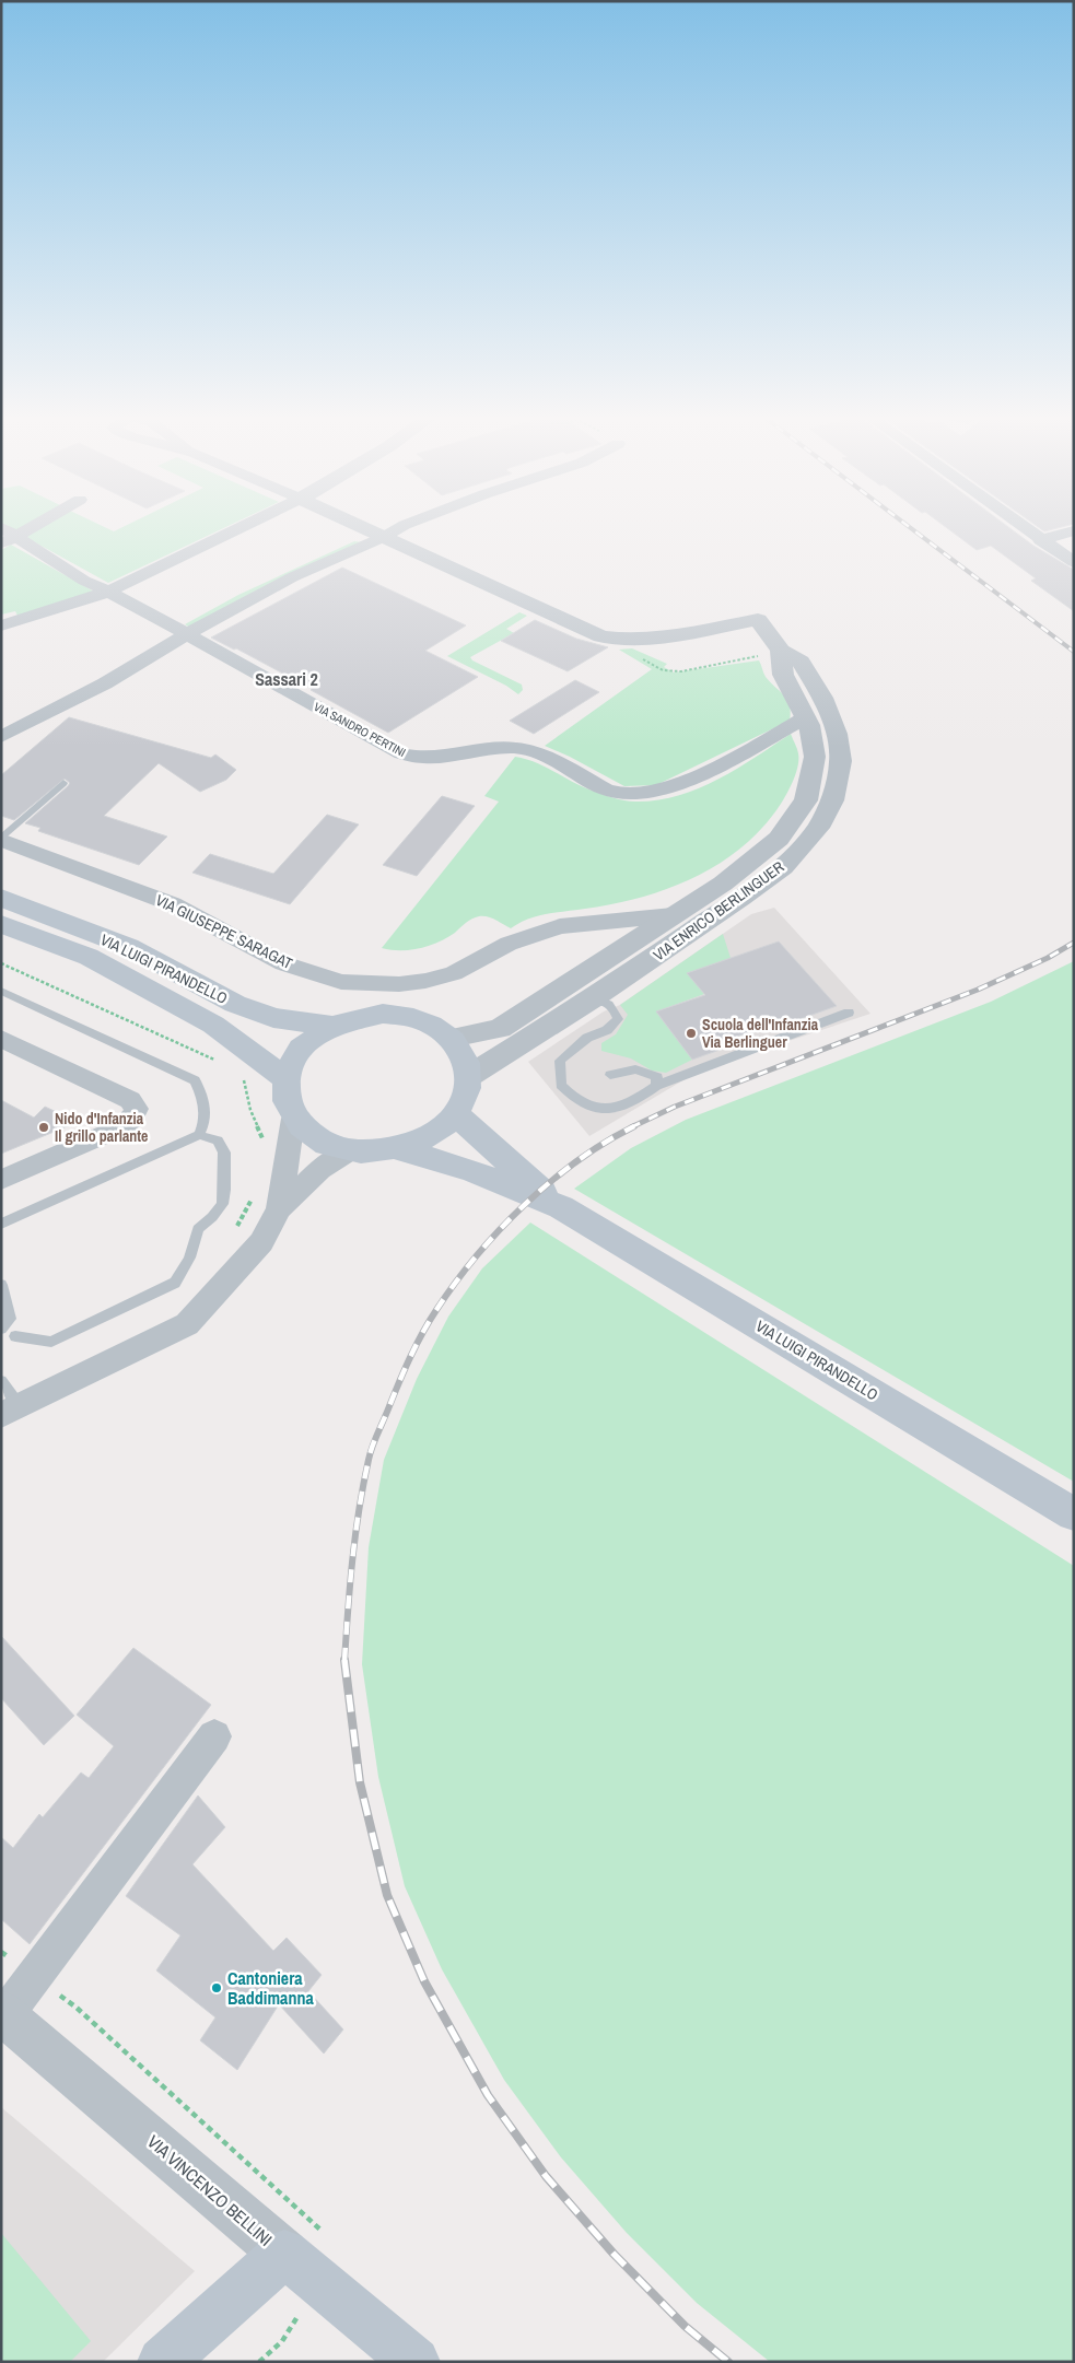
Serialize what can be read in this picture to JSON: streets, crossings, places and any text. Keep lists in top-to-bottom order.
{
  "streets": {
    "main road": ["VIA LUIGI PIRANDELLO", "VIA VINCENZO BELLINI"],
    "street": ["VIA SANDRO PERTINI", "VIA ENRICO BERLINGUER", "VIA GIUSEPPE SARAGAT"]
  },
  "crossings": [
    ["VIA SANDRO PERTINI", "VIA ENRICO BERLINGUER"],
    ["VIA ENRICO BERLINGUER", "VIA GIUSEPPE SARAGAT"],
    ["VIA ENRICO BERLINGUER", "VIA LUIGI PIRANDELLO"]
  ],
  "districts": ["Sassari 2"],
  "places": ["Scuola dell'Infanzia Via Berlinguer", "Nido d'Infanzia Il grillo parlante", "Cantoniera Baddimanna"]
}
